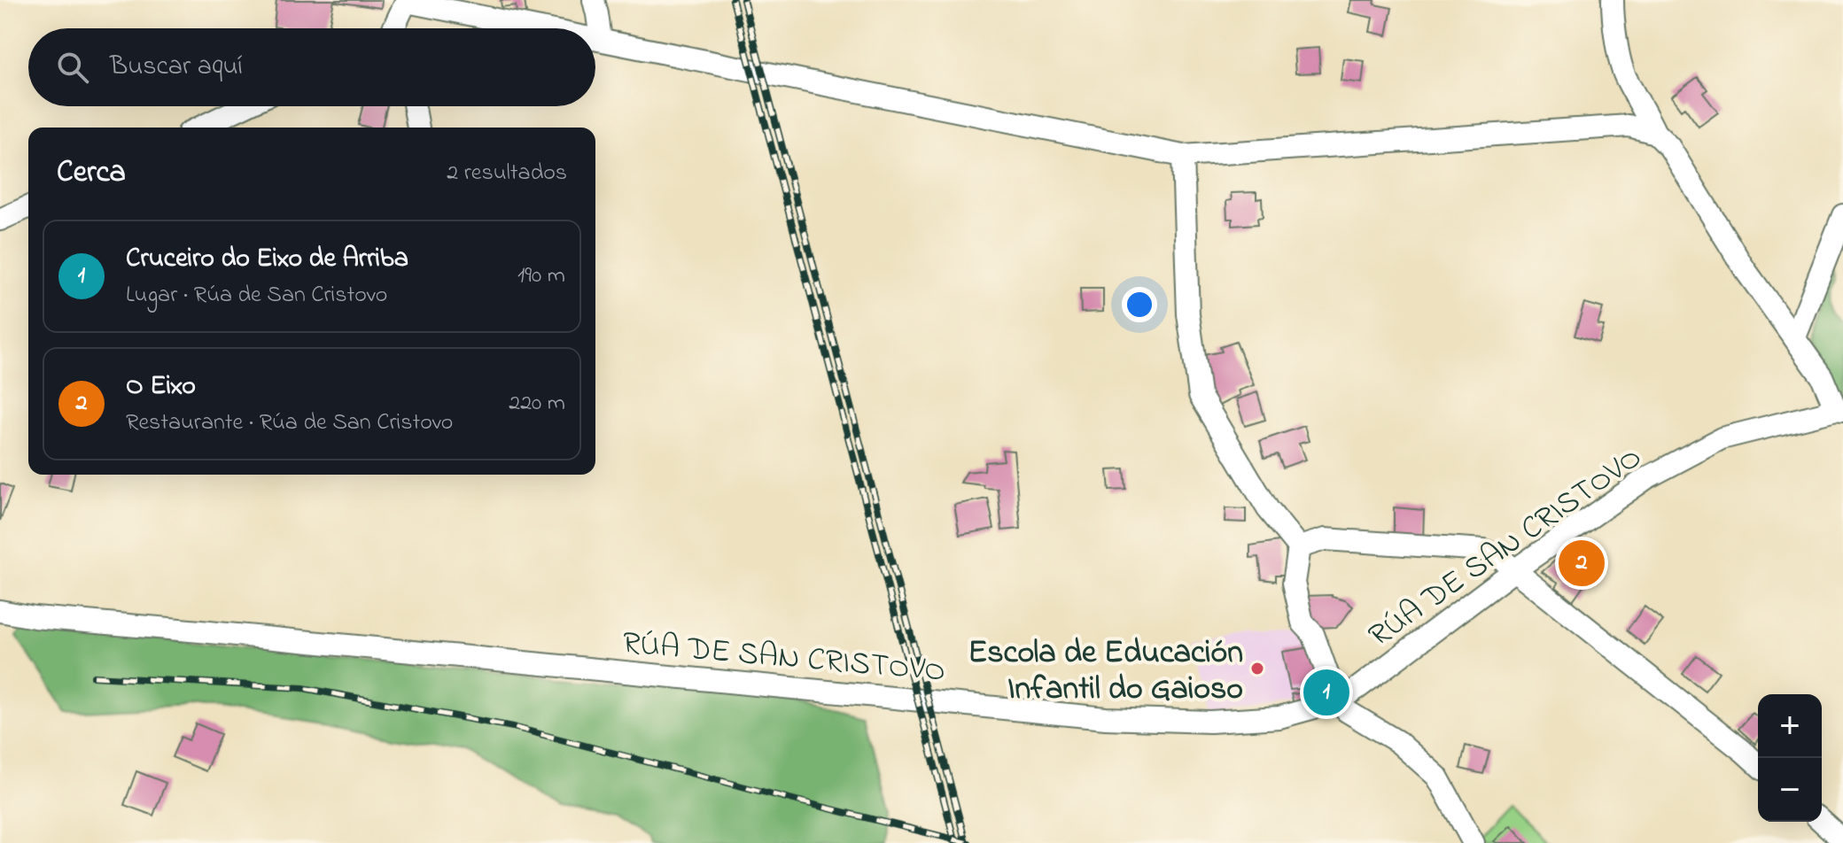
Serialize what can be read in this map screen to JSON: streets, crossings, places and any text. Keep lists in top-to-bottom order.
{
  "streets": {
    "street": ["RÚA DE SAN CRISTOVO"]
  },
  "places": ["Escola de Educación Infantil do Gaioso"],
  "page": {
    "search": "Buscar aquí",
    "heading": ["Cerca", "2 resultados"],
    "list": [
      {
        "mark": "1",
        "name": "Cruceiro do Eixo de Arriba",
        "note": "Lugar · Rúa de San Cristovo",
        "value": "190 m"
      },
      {
        "mark": "2",
        "name": "O Eixo",
        "note": "Restaurante · Rúa de San Cristovo",
        "value": "220 m"
      }
    ],
    "pins": ["2", "1"],
    "map_buttons": ["+", "−"]
  }
}
